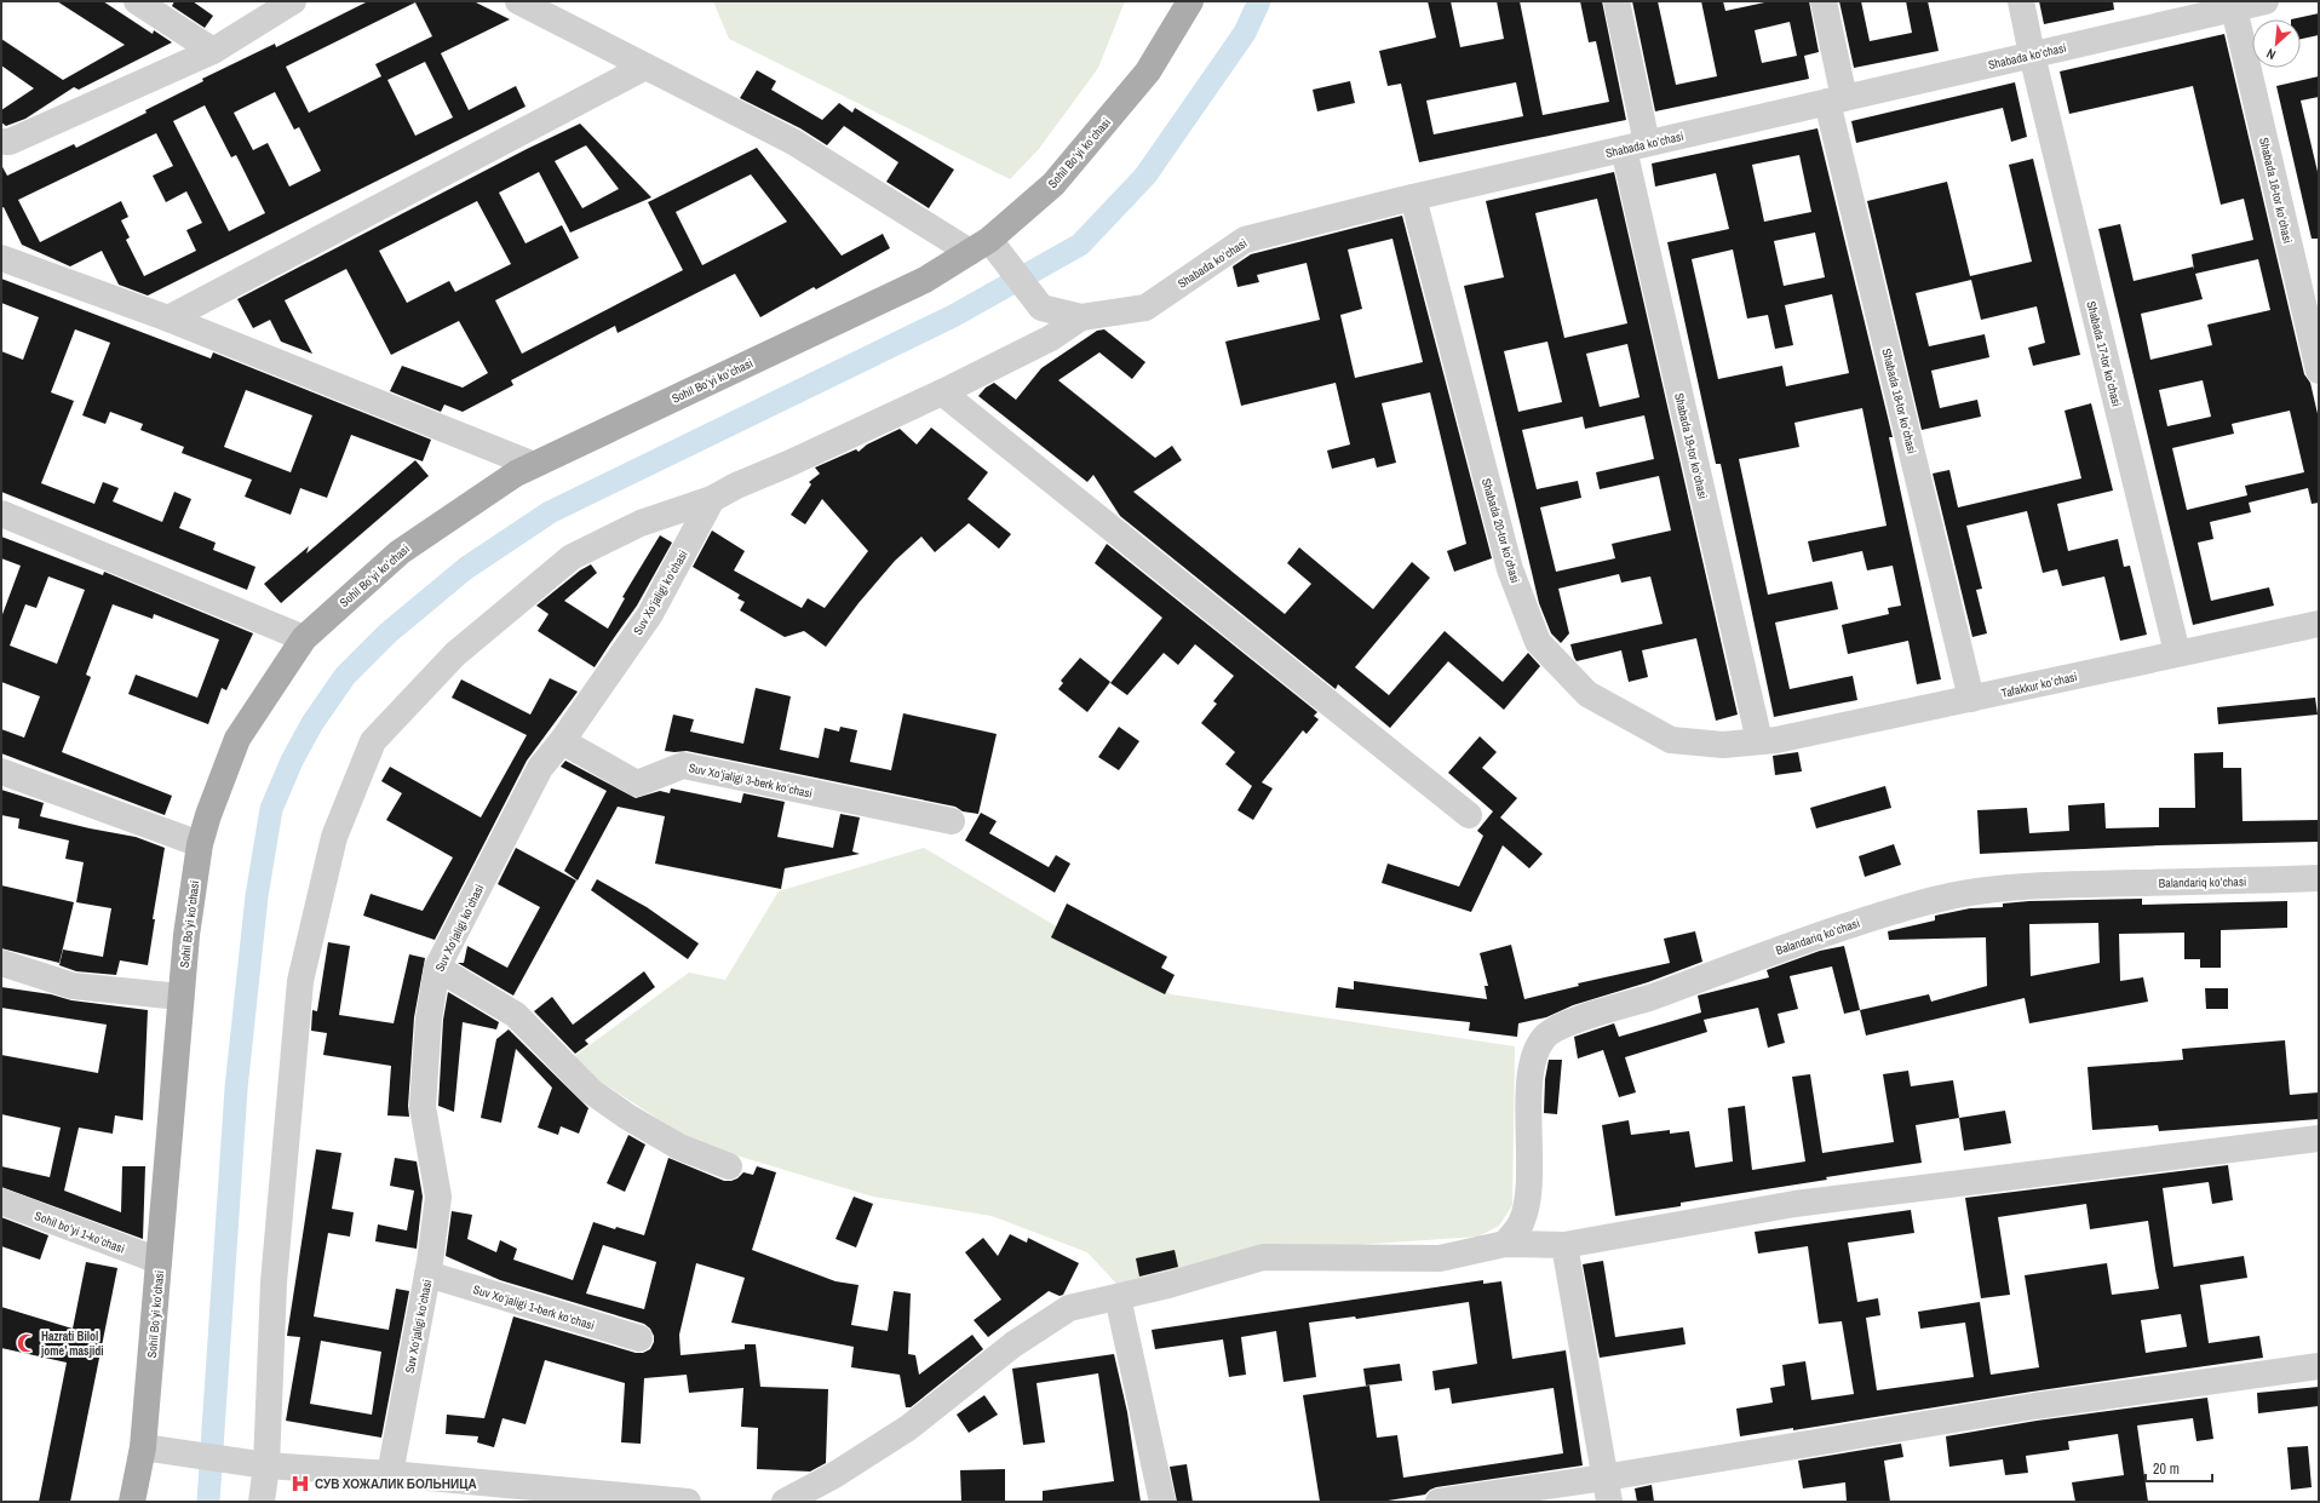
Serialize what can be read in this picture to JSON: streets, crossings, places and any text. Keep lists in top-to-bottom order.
{
  "streets": {
    "main road": ["Sohil Boʻyi koʻchasi"],
    "street": [
      "Shabada koʻchasi",
      "Shabada 16-tor koʻchasi",
      "Shabada 17-tor koʻchasi",
      "Shabada 18-tor koʻchasi",
      "Shabada 19-tor koʻchasi",
      "Shabada 20-tor koʻchasi",
      "Suv Xoʻjaligi koʻchasi",
      "Tafakkur koʻchasi",
      "Suv Xoʻjaligi 3-berk koʻchasi",
      "Balandariq koʻchasi",
      "Sohil boʻyi 1-koʻchasi",
      "Suv Xoʻjaligi 1-berk koʻchasi"
    ]
  },
  "crossings": [
    ["Shabada koʻchasi", "Sohil Boʻyi koʻchasi"],
    ["Shabada koʻchasi", "Shabada 16-tor koʻchasi"],
    ["Shabada koʻchasi", "Shabada 17-tor koʻchasi"],
    ["Shabada koʻchasi", "Shabada 18-tor koʻchasi"],
    ["Shabada koʻchasi", "Shabada 19-tor koʻchasi"],
    ["Shabada koʻchasi", "Shabada 20-tor koʻchasi"],
    ["Sohil Boʻyi koʻchasi", "Sohil boʻyi 1-koʻchasi"],
    ["Shabada 17-tor koʻchasi", "Tafakkur koʻchasi"],
    ["Shabada 18-tor koʻchasi", "Tafakkur koʻchasi"],
    ["Shabada 19-tor koʻchasi", "Shabada 20-tor koʻchasi"],
    ["Shabada 19-tor koʻchasi", "Tafakkur koʻchasi"],
    ["Shabada 20-tor koʻchasi", "Tafakkur koʻchasi"],
    ["Suv Xoʻjaligi koʻchasi", "Suv Xoʻjaligi 3-berk koʻchasi"],
    ["Suv Xoʻjaligi koʻchasi", "Suv Xoʻjaligi 1-berk koʻchasi"]
  ],
  "places": {
    "mosque": ["Hazrati Bilol jome’ masjidi"],
    "hospital": ["СУВ ХОЖАЛИК БОЛЬНИЦА"]
  },
  "scale_bar": "20 m",
  "north": "bottom left"
}
